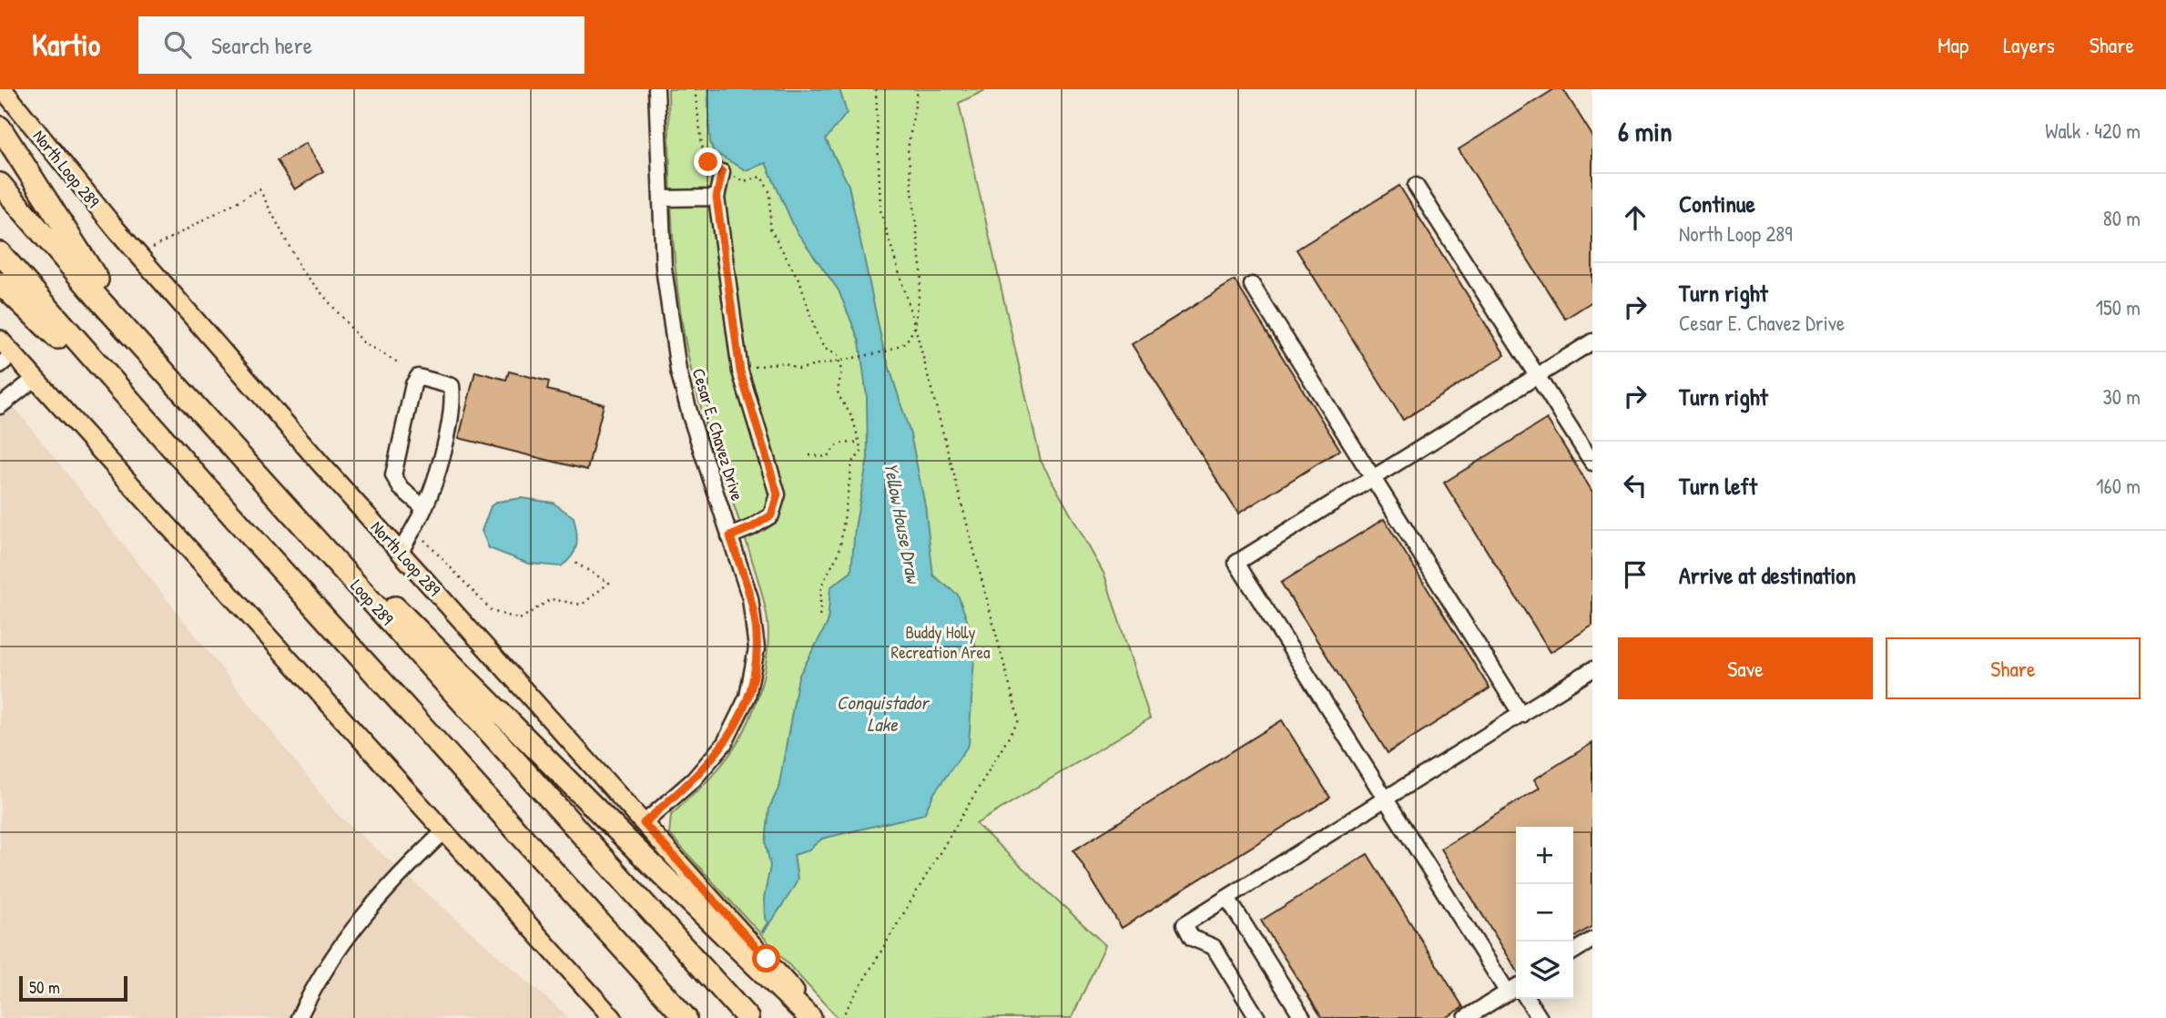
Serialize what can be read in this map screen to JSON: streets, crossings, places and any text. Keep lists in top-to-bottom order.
{
  "streets": {
    "highway": ["Loop 289"],
    "main road": ["North Loop 289"],
    "street": ["Cesar E. Chavez Drive"]
  },
  "crossings": [
    ["North Loop 289", "Cesar E. Chavez Drive"]
  ],
  "water": ["Yellow House Draw", "Conquistador Lake"],
  "parks": ["Buddy Holly Recreation Area"],
  "scale_bar": "50 m",
  "page": {
    "header": "Kartio",
    "search": "Search here",
    "nav": ["Map", "Layers", "Share"],
    "heading": ["6 min", "Walk · 420 m"],
    "list": [
      ["Continue", "North Loop 289", "80 m"],
      ["Turn right", "Cesar E. Chavez Drive", "150 m"],
      ["Turn right", "30 m"],
      ["Turn left", "160 m"],
      "Arrive at destination"
    ],
    "buttons": ["Save", "Share"],
    "map_buttons": ["+", "−"],
    "scale": "50 m"
  }
}
